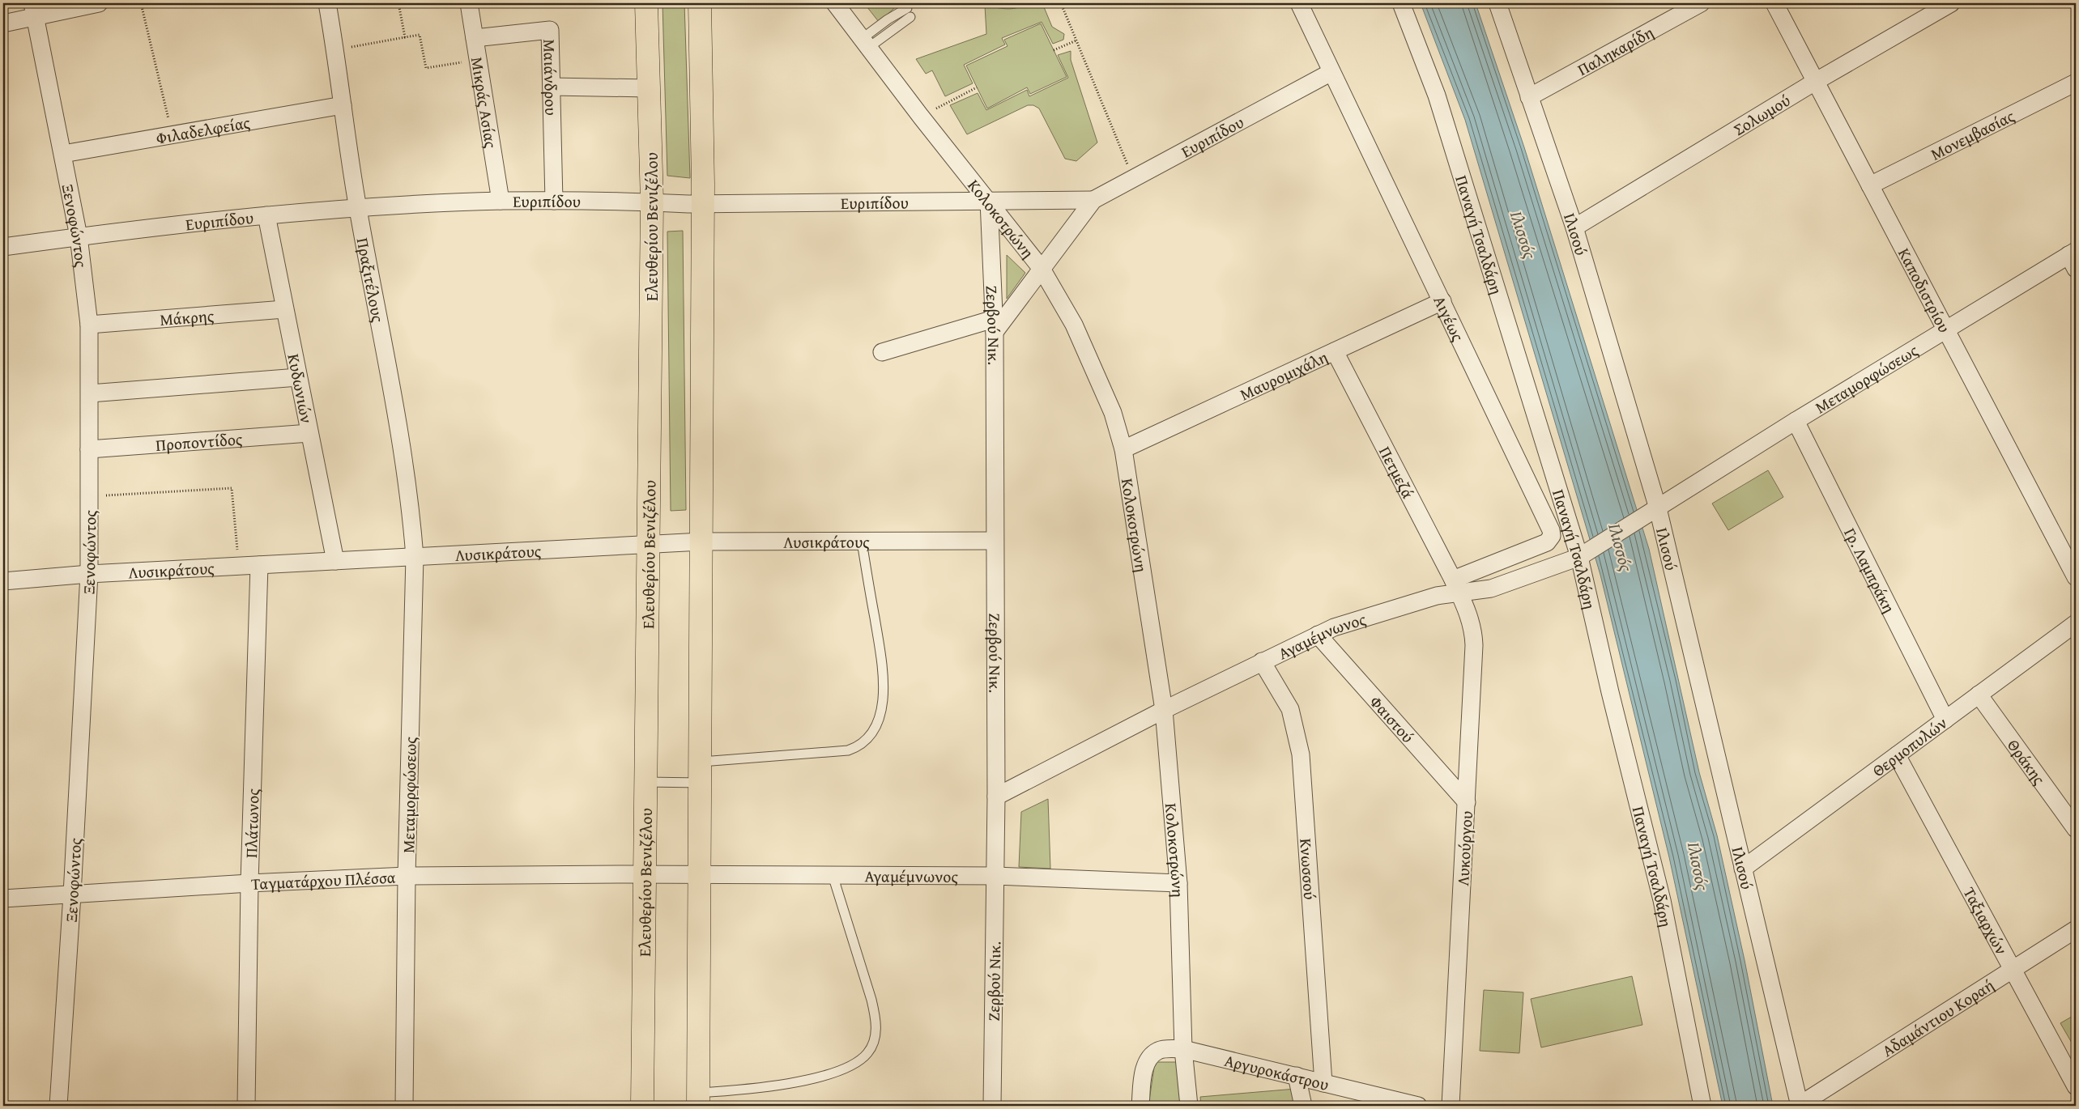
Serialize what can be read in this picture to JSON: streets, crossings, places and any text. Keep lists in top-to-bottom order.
{
  "streets": {
    "main road": ["Ελευθερίου Βενιζέλου"],
    "street": [
      "Παληκαρίδη",
      "Μαιάνδρου",
      "Μικράς Ασίας",
      "Σολωμού",
      "Φιλαδελφείας",
      "Μονεμβασίας",
      "Ευριπίδου",
      "Κολοκοτρώνη",
      "Ξενοφώντος",
      "Παναγή Τσαλδάρη",
      "Ιλισού",
      "Πραξιτέλους",
      "Καποδιστρίου",
      "Μάκρης",
      "Αιγέως",
      "Ζερβού Νικ.",
      "Μαυρομιχάλη",
      "Μεταμορφώσεως",
      "Κυδωνιών",
      "Προποντίδος",
      "Πετμεζά",
      "Λυσικράτους",
      "Γρ. Λαμπράκη",
      "Αγαμέμνωνος",
      "Φαιστού",
      "Θερμοπυλών",
      "Θράκης",
      "Πλάτωνος",
      "Λυκούργου",
      "Κνωσσού",
      "Ταγματάρχου Πλέσσα",
      "Ταξιαρχών",
      "Αδαμάντιου Κοραή",
      "Αργυροκάστρου"
    ]
  },
  "crossings": [
    ["Παληκαρίδη", "Ιλισού"],
    ["Μαιάνδρου", "Μικράς Ασίας"],
    ["Μαιάνδρου", "Ευριπίδου"],
    ["Μικράς Ασίας", "Ευριπίδου"],
    ["Σολωμού", "Ιλισού"],
    ["Σολωμού", "Καποδιστρίου"],
    ["Φιλαδελφείας", "Ξενοφώντος"],
    ["Φιλαδελφείας", "Πραξιτέλους"],
    ["Μονεμβασίας", "Καποδιστρίου"],
    ["Ευριπίδου", "Κολοκοτρώνη"],
    ["Ευριπίδου", "Ξενοφώντος"],
    ["Ευριπίδου", "Ελευθερίου Βενιζέλου"],
    ["Ευριπίδου", "Πραξιτέλους"],
    ["Ευριπίδου", "Αιγέως"],
    ["Ευριπίδου", "Ζερβού Νικ."],
    ["Ευριπίδου", "Κυδωνιών"],
    ["Κολοκοτρώνη", "Ζερβού Νικ."],
    ["Κολοκοτρώνη", "Μαυρομιχάλη"],
    ["Κολοκοτρώνη", "Αγαμέμνωνος"],
    ["Κολοκοτρώνη", "Αργυροκάστρου"],
    ["Ξενοφώντος", "Μάκρης"],
    ["Ξενοφώντος", "Προποντίδος"],
    ["Ξενοφώντος", "Λυσικράτους"],
    ["Ξενοφώντος", "Ταγματάρχου Πλέσσα"],
    ["Ελευθερίου Βενιζέλου", "Λυσικράτους"],
    ["Ελευθερίου Βενιζέλου", "Αγαμέμνωνος"],
    ["Ελευθερίου Βενιζέλου", "Ταγματάρχου Πλέσσα"],
    ["Παναγή Τσαλδάρη", "Αγαμέμνωνος"],
    ["Ιλισού", "Μεταμορφώσεως"],
    ["Ιλισού", "Αγαμέμνωνος"],
    ["Ιλισού", "Θερμοπυλών"],
    ["Ιλισού", "Αδαμάντιου Κοραή"],
    ["Πραξιτέλους", "Μεταμορφώσεως"],
    ["Πραξιτέλους", "Λυσικράτους"],
    ["Καποδιστρίου", "Μεταμορφώσεως"],
    ["Μάκρης", "Κυδωνιών"],
    ["Αιγέως", "Μαυρομιχάλη"],
    ["Αιγέως", "Πετμεζά"],
    ["Αιγέως", "Αγαμέμνωνος"],
    ["Αιγέως", "Λυκούργου"],
    ["Ζερβού Νικ.", "Λυσικράτους"],
    ["Ζερβού Νικ.", "Αγαμέμνωνος"],
    ["Μαυρομιχάλη", "Πετμεζά"],
    ["Μεταμορφώσεως", "Λυσικράτους"],
    ["Μεταμορφώσεως", "Γρ. Λαμπράκη"],
    ["Μεταμορφώσεως", "Αγαμέμνωνος"],
    ["Μεταμορφώσεως", "Ταγματάρχου Πλέσσα"],
    ["Κυδωνιών", "Προποντίδος"],
    ["Κυδωνιών", "Λυσικράτους"],
    ["Πετμεζά", "Αγαμέμνωνος"],
    ["Πετμεζά", "Λυκούργου"],
    ["Λυσικράτους", "Πλάτωνος"],
    ["Γρ. Λαμπράκη", "Θερμοπυλών"],
    ["Αγαμέμνωνος", "Φαιστού"],
    ["Αγαμέμνωνος", "Λυκούργου"],
    ["Αγαμέμνωνος", "Κνωσσού"],
    ["Αγαμέμνωνος", "Ταγματάρχου Πλέσσα"],
    ["Φαιστού", "Λυκούργου"],
    ["Θερμοπυλών", "Θράκης"],
    ["Θερμοπυλών", "Ταξιαρχών"],
    ["Πλάτωνος", "Ταγματάρχου Πλέσσα"],
    ["Κνωσσού", "Αργυροκάστρου"],
    ["Ταξιαρχών", "Αδαμάντιου Κοραή"]
  ],
  "water": ["Ιλισσός"]
}
